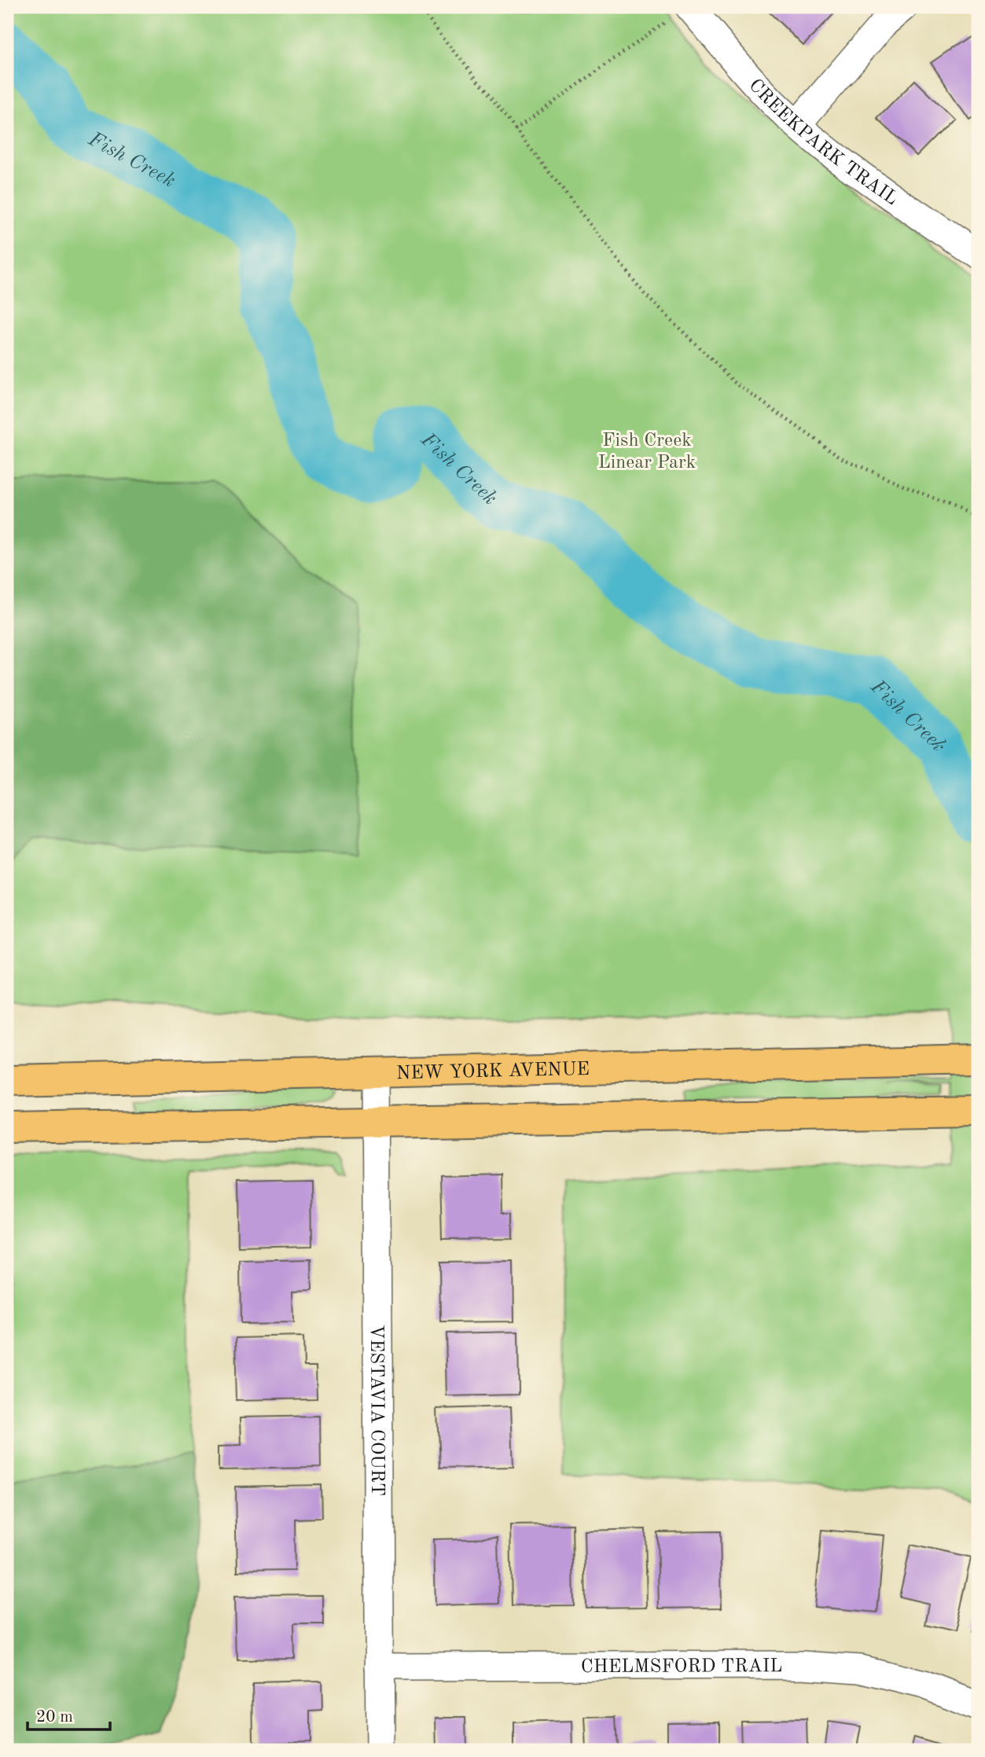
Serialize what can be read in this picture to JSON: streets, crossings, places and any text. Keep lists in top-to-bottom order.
{
  "streets": {
    "main road": ["NEW YORK AVENUE"],
    "street": ["CREEKPARK TRAIL", "VESTAVIA COURT", "CHELMSFORD TRAIL"]
  },
  "crossings": [
    ["NEW YORK AVENUE", "VESTAVIA COURT"],
    ["VESTAVIA COURT", "CHELMSFORD TRAIL"]
  ],
  "water": ["Fish Creek"],
  "parks": ["Fish Creek Linear Park"],
  "scale_bar": "20 m"
}
